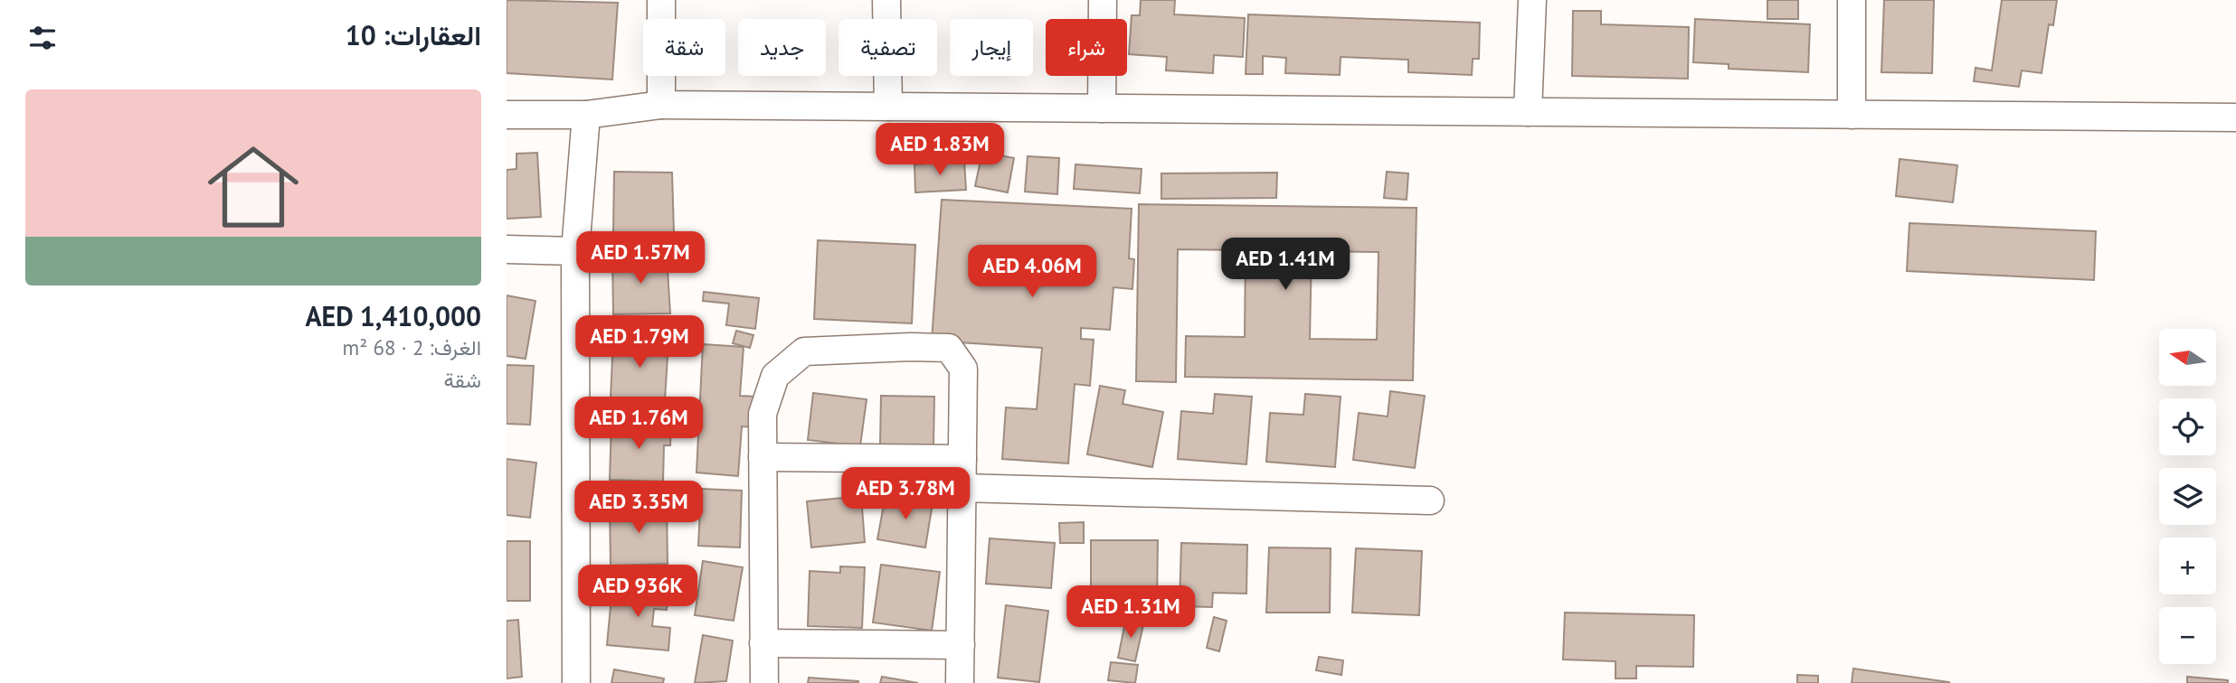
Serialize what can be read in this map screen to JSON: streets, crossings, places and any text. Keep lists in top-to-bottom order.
{
  "north": "left",
  "page": {
    "heading": "العقارات: 10",
    "chip": [
      "شراء",
      "إيجار",
      "تصفية",
      "جديد",
      "شقة"
    ],
    "list": [
      {
        "name": "AED 1,410,000",
        "note": "الغرف: 2 · 68 m² · شقة"
      }
    ],
    "price": [
      "AED 1.83M",
      "AED 1.57M",
      "AED 1.41M",
      "AED 4.06M",
      "AED 1.79M",
      "AED 1.76M",
      "AED 3.78M",
      "AED 3.35M",
      "AED 936K",
      "AED 1.31M"
    ],
    "map_buttons": ["+", "−"]
  }
}
